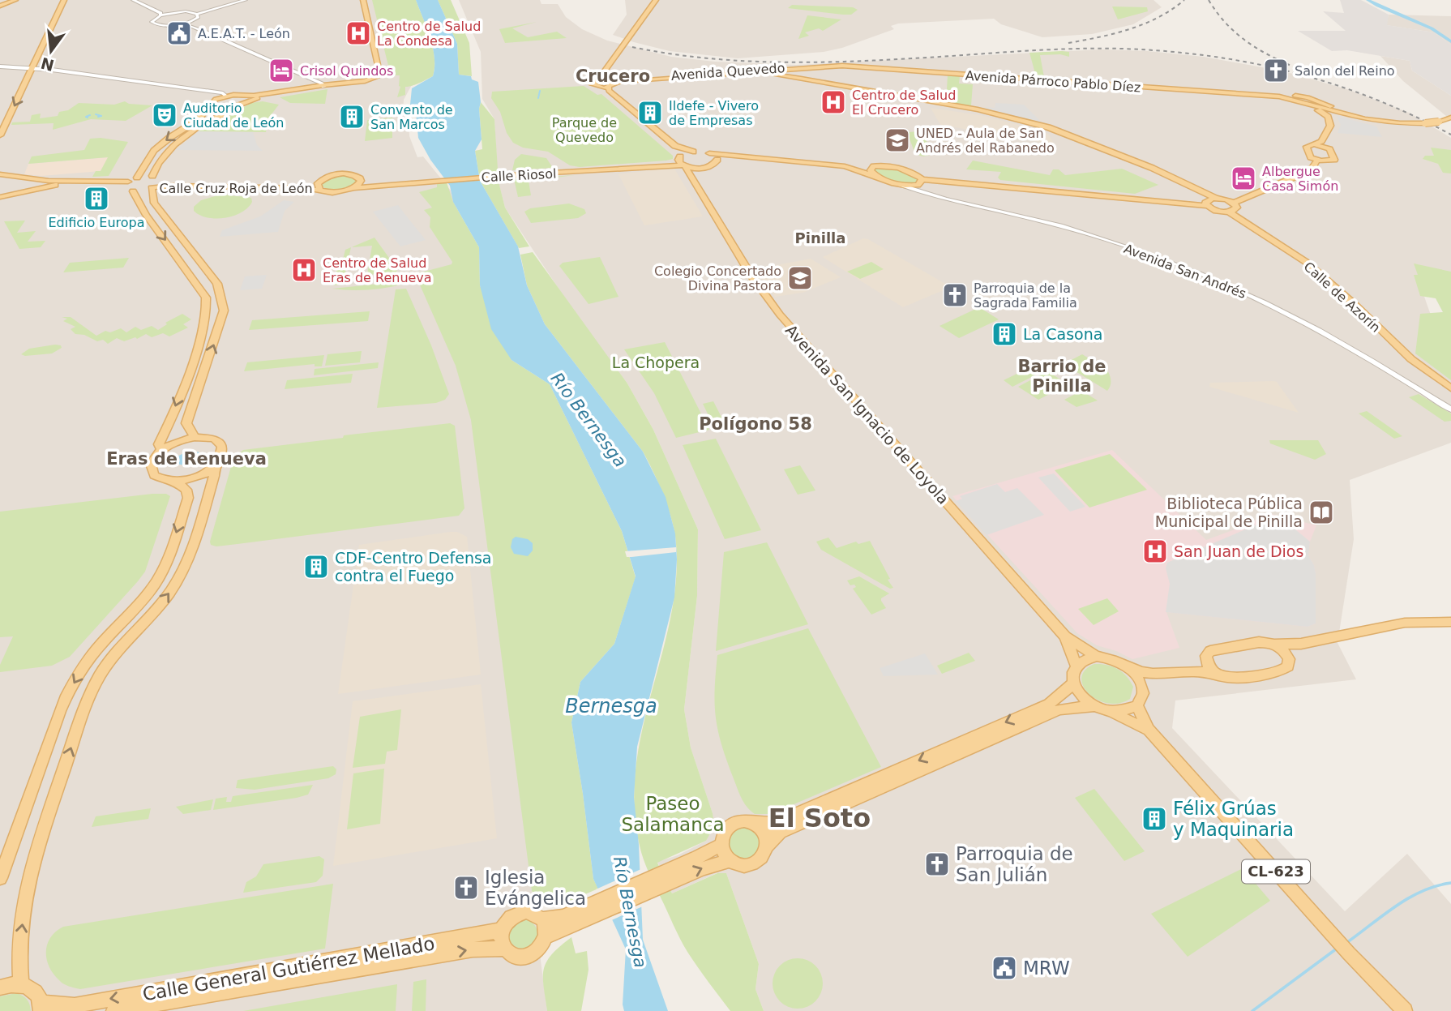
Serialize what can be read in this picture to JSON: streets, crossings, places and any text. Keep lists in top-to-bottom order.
{
  "streets": {
    "main road": [
      "Avenida Quevedo",
      "Avenida Párroco Pablo Díez",
      "Calle Riosol",
      "Calle Cruz Roja de León",
      "Calle de Azorín",
      "Avenida San Ignacio de Loyola",
      "CL-623",
      "Calle General Gutiérrez Mellado"
    ],
    "street": ["Avenida San Andrés"]
  },
  "crossings": [
    ["Avenida Quevedo", "Avenida Párroco Pablo Díez"],
    ["Calle Riosol", "Calle Cruz Roja de León"],
    ["Calle Riosol", "Avenida San Ignacio de Loyola"]
  ],
  "districts": [
    "Crucero",
    "Pinilla",
    "Barrio de Pinilla",
    "Polígono 58",
    "Eras de Renueva",
    "El Soto"
  ],
  "water": ["Río Bernesga", "Bernesga"],
  "parks": ["Parque de Quevedo", "La Chopera", "Paseo Salamanca"],
  "places": {
    "public building": ["A.E.A.T. - León", "MRW"],
    "hospital": [
      "Centro de Salud La Condesa",
      "Centro de Salud El Crucero",
      "Centro de Salud Eras de Renueva",
      "San Juan de Dios"
    ],
    "hotel": ["Crisol Quindos", "Albergue Casa Simón"],
    "church": [
      "Salon del Reino",
      "Parroquia de la Sagrada Familia",
      "Parroquia de San Julián",
      "Iglesia Evángelica"
    ],
    "building": [
      "Ildefe - Vivero de Empresas",
      "Convento de San Marcos",
      "Edificio Europa",
      "La Casona",
      "CDF-Centro Defensa contra el Fuego",
      "Félix Grúas y Maquinaria"
    ],
    "theatre": ["Auditorio Ciudad de León"],
    "school or university": ["UNED - Aula de San Andrés del Rabanedo", "Colegio Concertado Divina Pastora"],
    "library": ["Biblioteca Pública Municipal de Pinilla"]
  },
  "north": "bottom"
}
